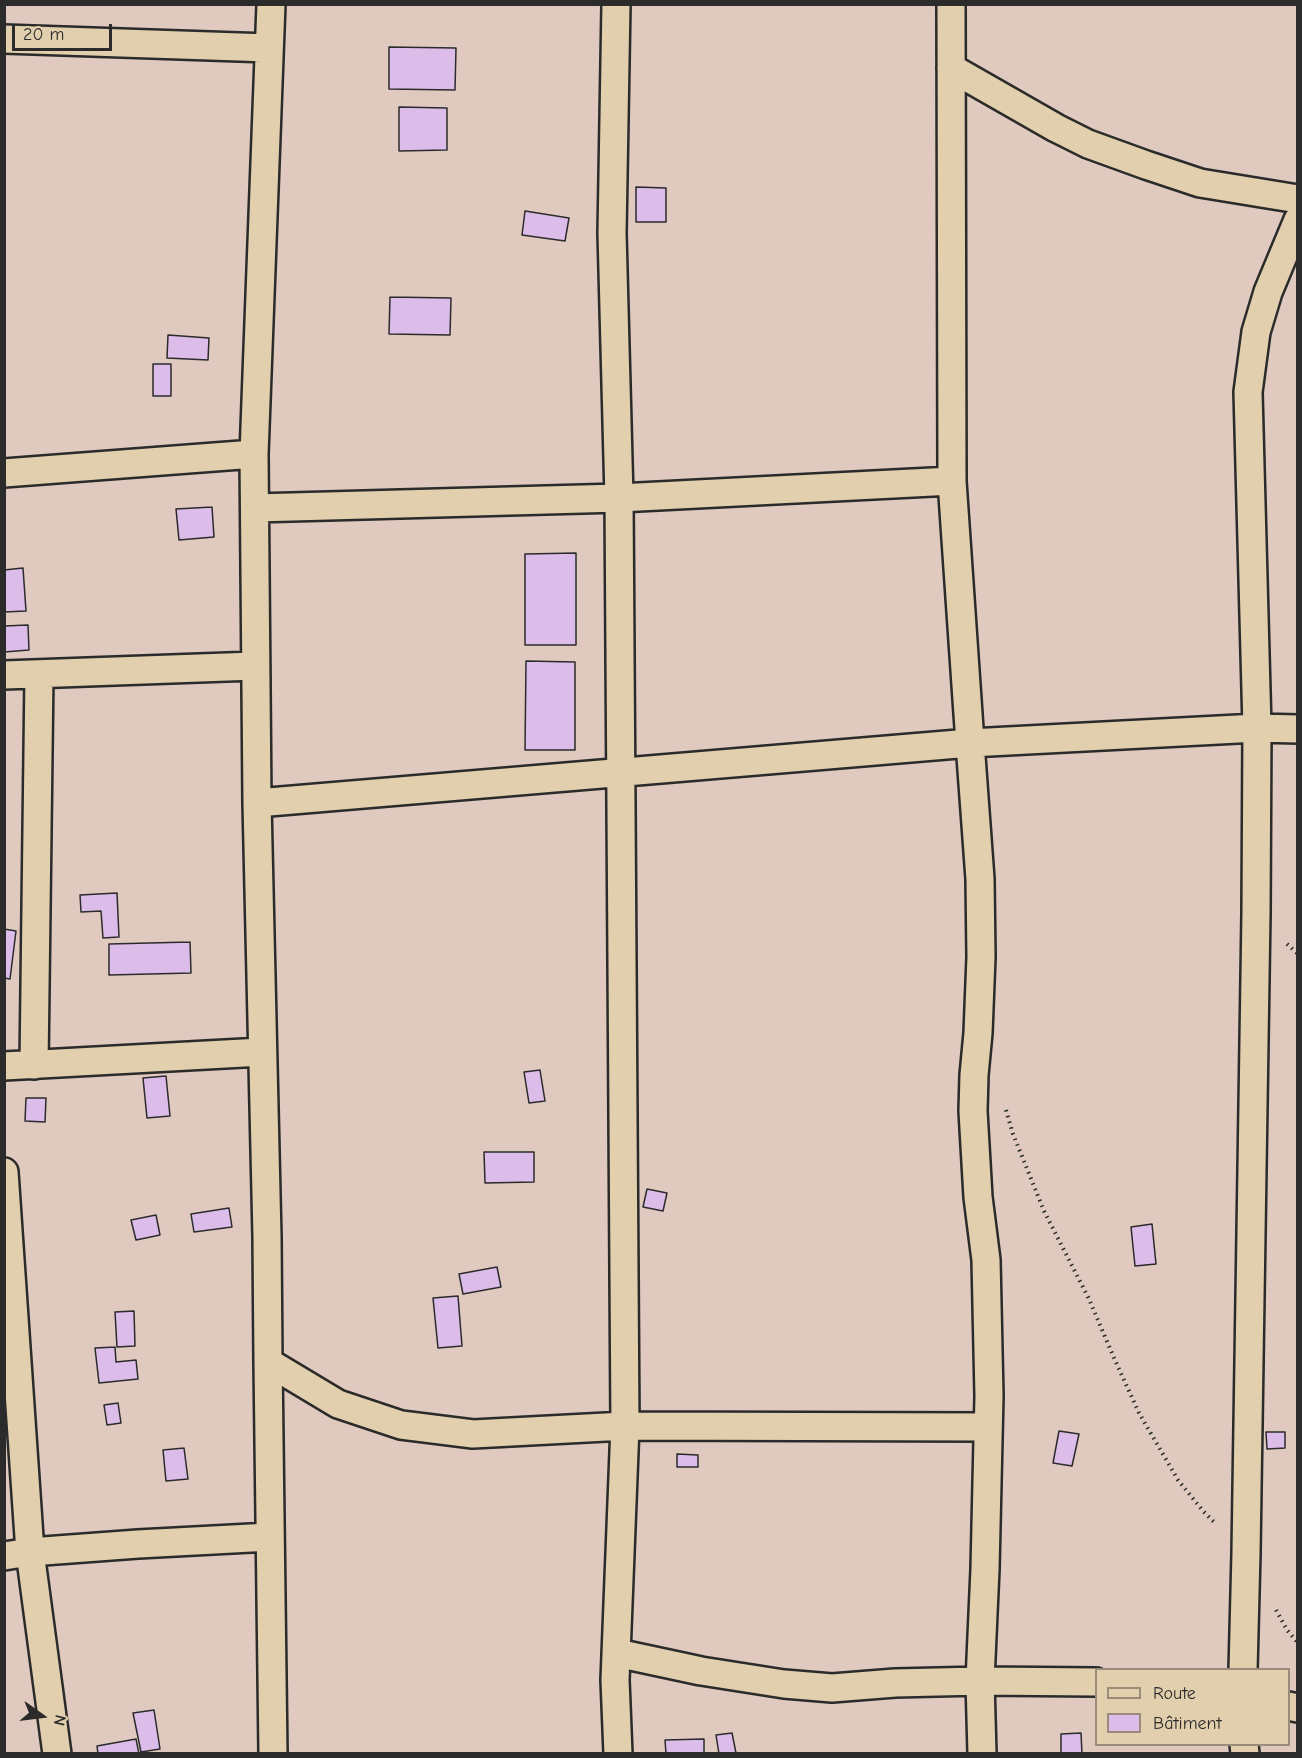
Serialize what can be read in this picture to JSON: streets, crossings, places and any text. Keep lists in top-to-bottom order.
{
  "legend": ["Route", "Bâtiment"],
  "scale_bar": "20 m",
  "north": "right"
}
